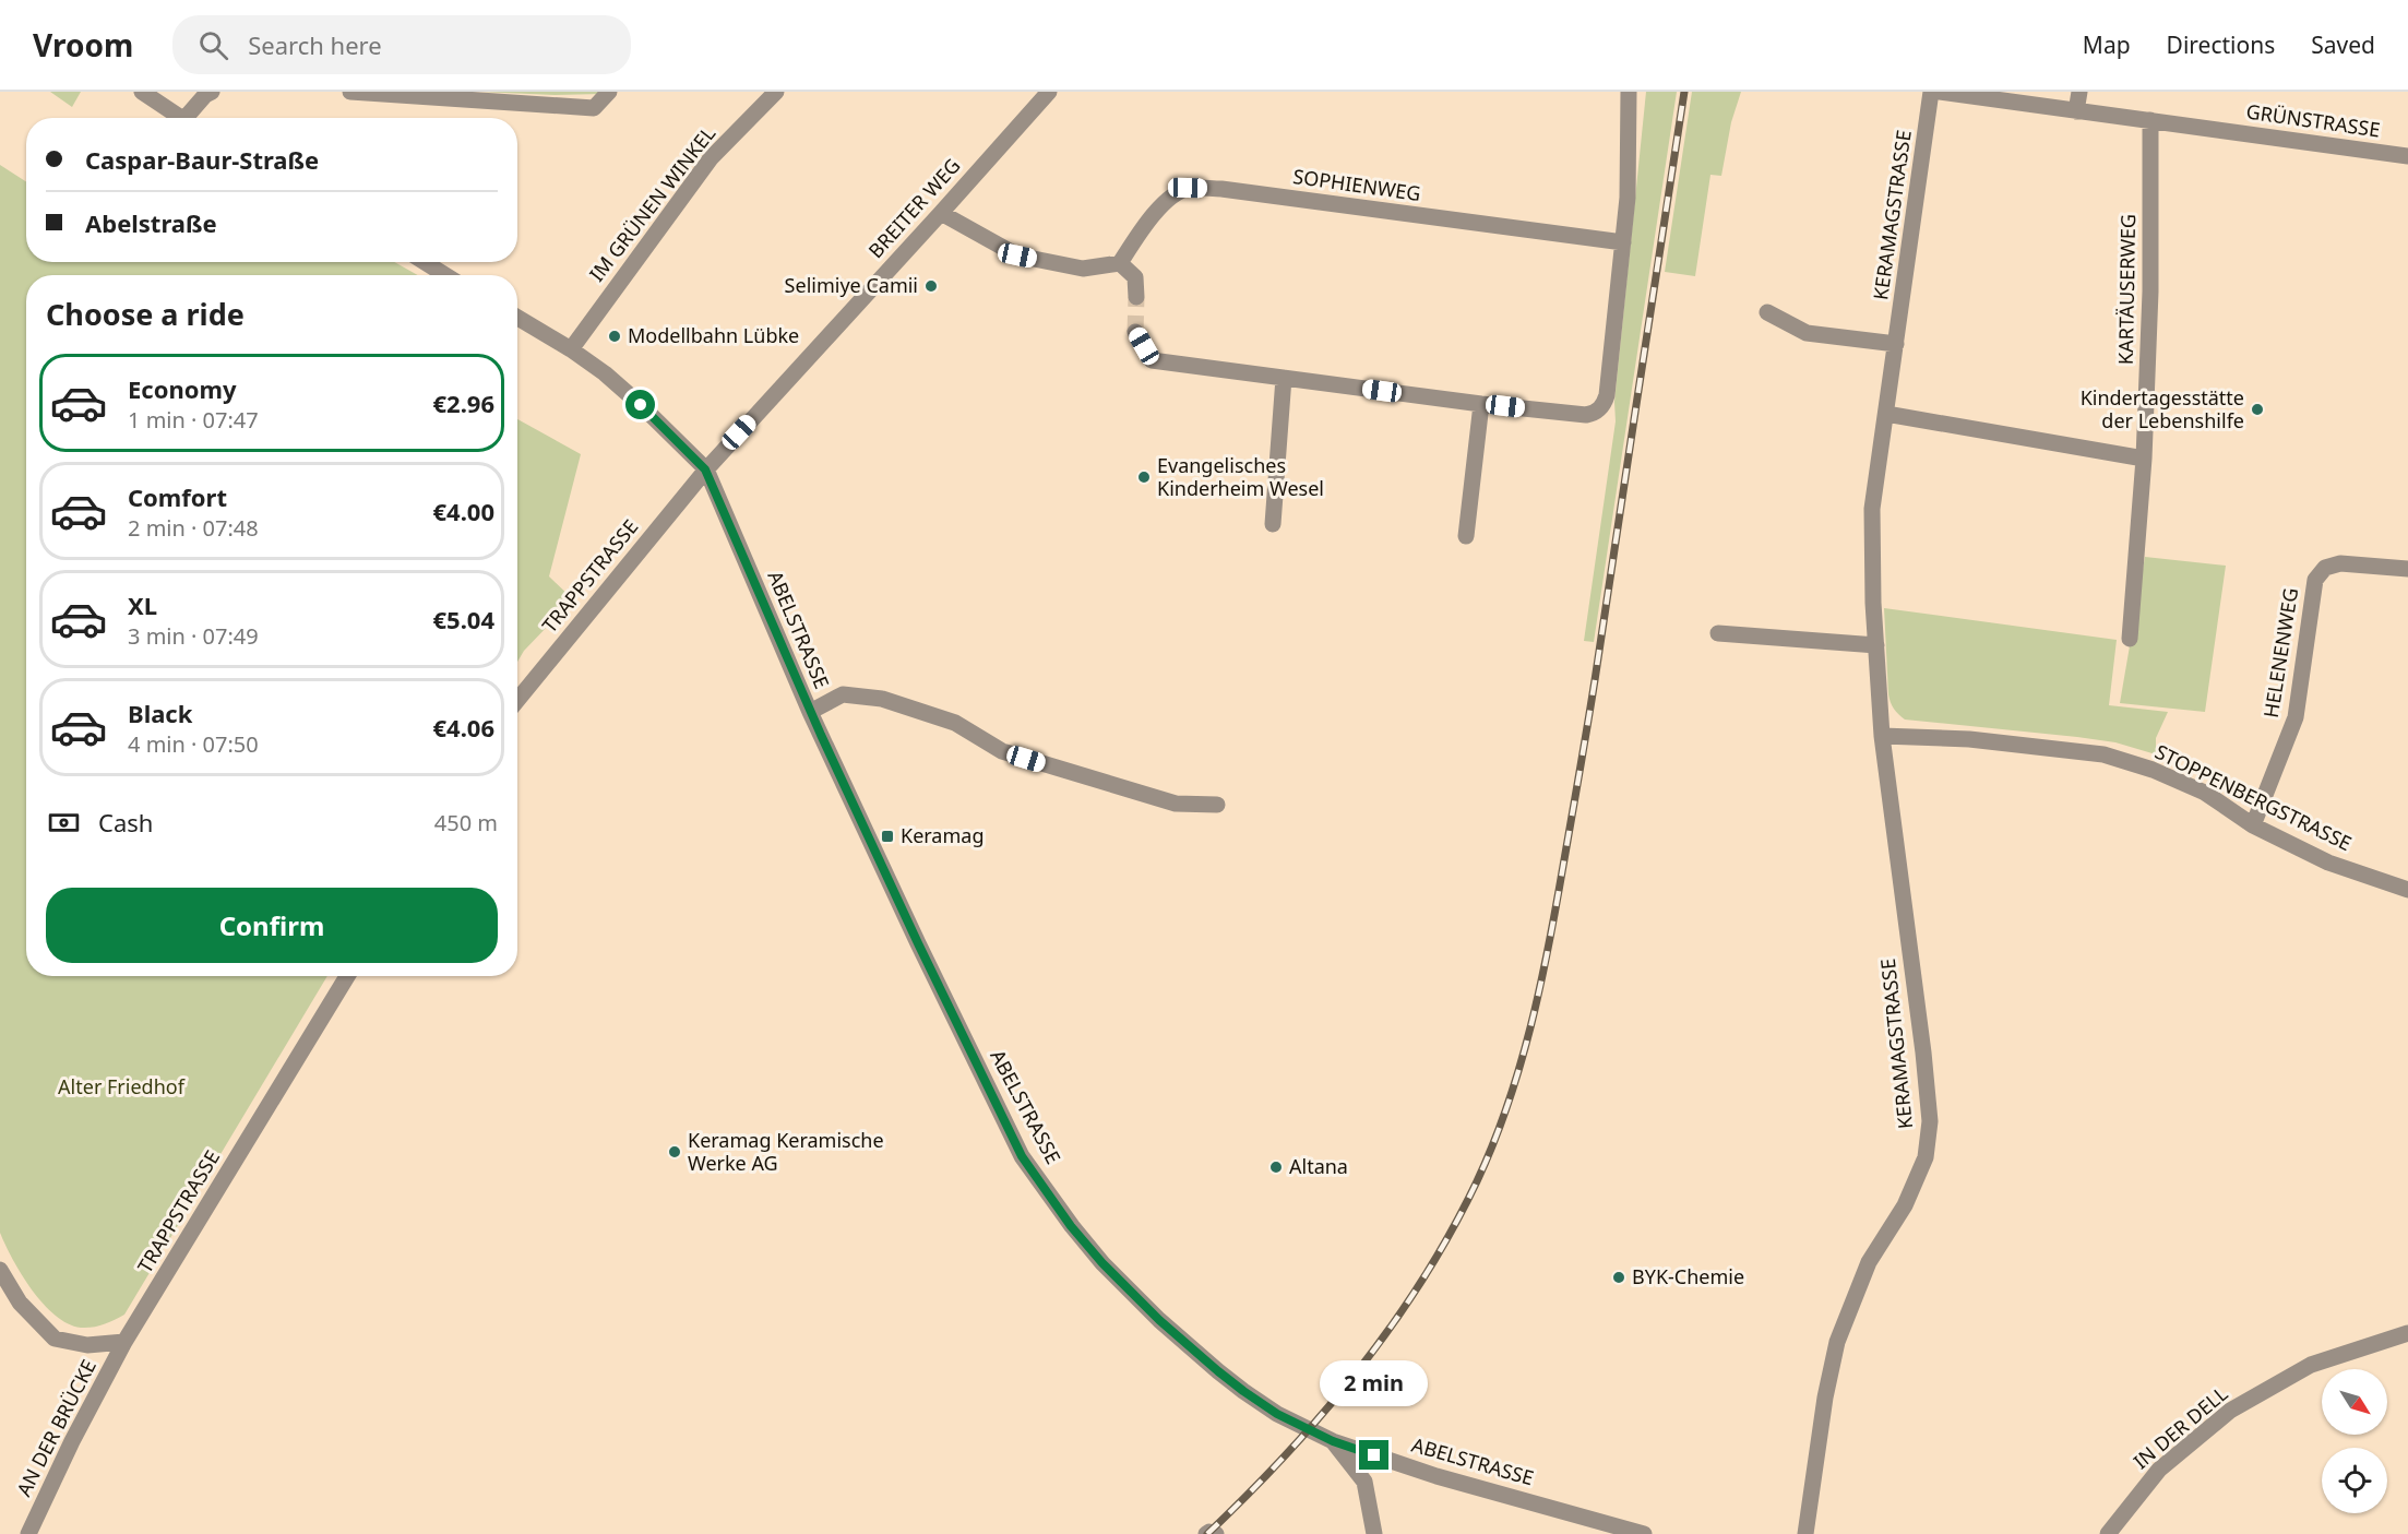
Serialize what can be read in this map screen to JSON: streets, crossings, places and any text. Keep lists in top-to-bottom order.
{
  "streets": {
    "street": [
      "GRÜNSTRASSE",
      "SOPHIENWEG",
      "IM GRÜNEN WINKEL",
      "BREITER WEG",
      "KERAMAGSTRASSE",
      "KARTÄUSERWEG",
      "TRAPPSTRASSE",
      "ABELSTRASSE",
      "HELENENWEG",
      "STOPPENBERGSTRASSE",
      "AN DER BRÜCKE",
      "IN DER DELL"
    ]
  },
  "crossings": [
    ["GRÜNSTRASSE", "KARTÄUSERWEG"],
    ["BREITER WEG", "TRAPPSTRASSE"],
    ["BREITER WEG", "ABELSTRASSE"],
    ["KERAMAGSTRASSE", "STOPPENBERGSTRASSE"],
    ["TRAPPSTRASSE", "ABELSTRASSE"],
    ["TRAPPSTRASSE", "AN DER BRÜCKE"],
    ["HELENENWEG", "STOPPENBERGSTRASSE"]
  ],
  "parks": ["Alter Friedhof"],
  "places": {
    "other": [
      "Selimiye Camii",
      "Modellbahn Lübke",
      "Kindertagesstätte der Lebenshilfe",
      "Evangelisches Kinderheim Wesel",
      "Keramag Keramische Werke AG",
      "Altana",
      "BYK-Chemie"
    ],
    "transit": ["Keramag"]
  },
  "north": "bottom right",
  "page": {
    "header": "Vroom",
    "search": "Search here",
    "nav": ["Map", "Directions", "Saved"],
    "banner": ["Caspar-Baur-Straße", "Abelstraße"],
    "heading": "Choose a ride",
    "list": [
      {
        "name": "Economy",
        "note": "1 min · 07:47",
        "value": "€2.96"
      },
      {
        "name": "Comfort",
        "note": "2 min · 07:48",
        "value": "€4.00"
      },
      {
        "name": "XL",
        "note": "3 min · 07:49",
        "value": "€5.04"
      },
      {
        "name": "Black",
        "note": "4 min · 07:50",
        "value": "€4.06"
      }
    ],
    "pay": ["Cash", "450 m"],
    "buttons": "Confirm",
    "bubble": "2 min"
  }
}
